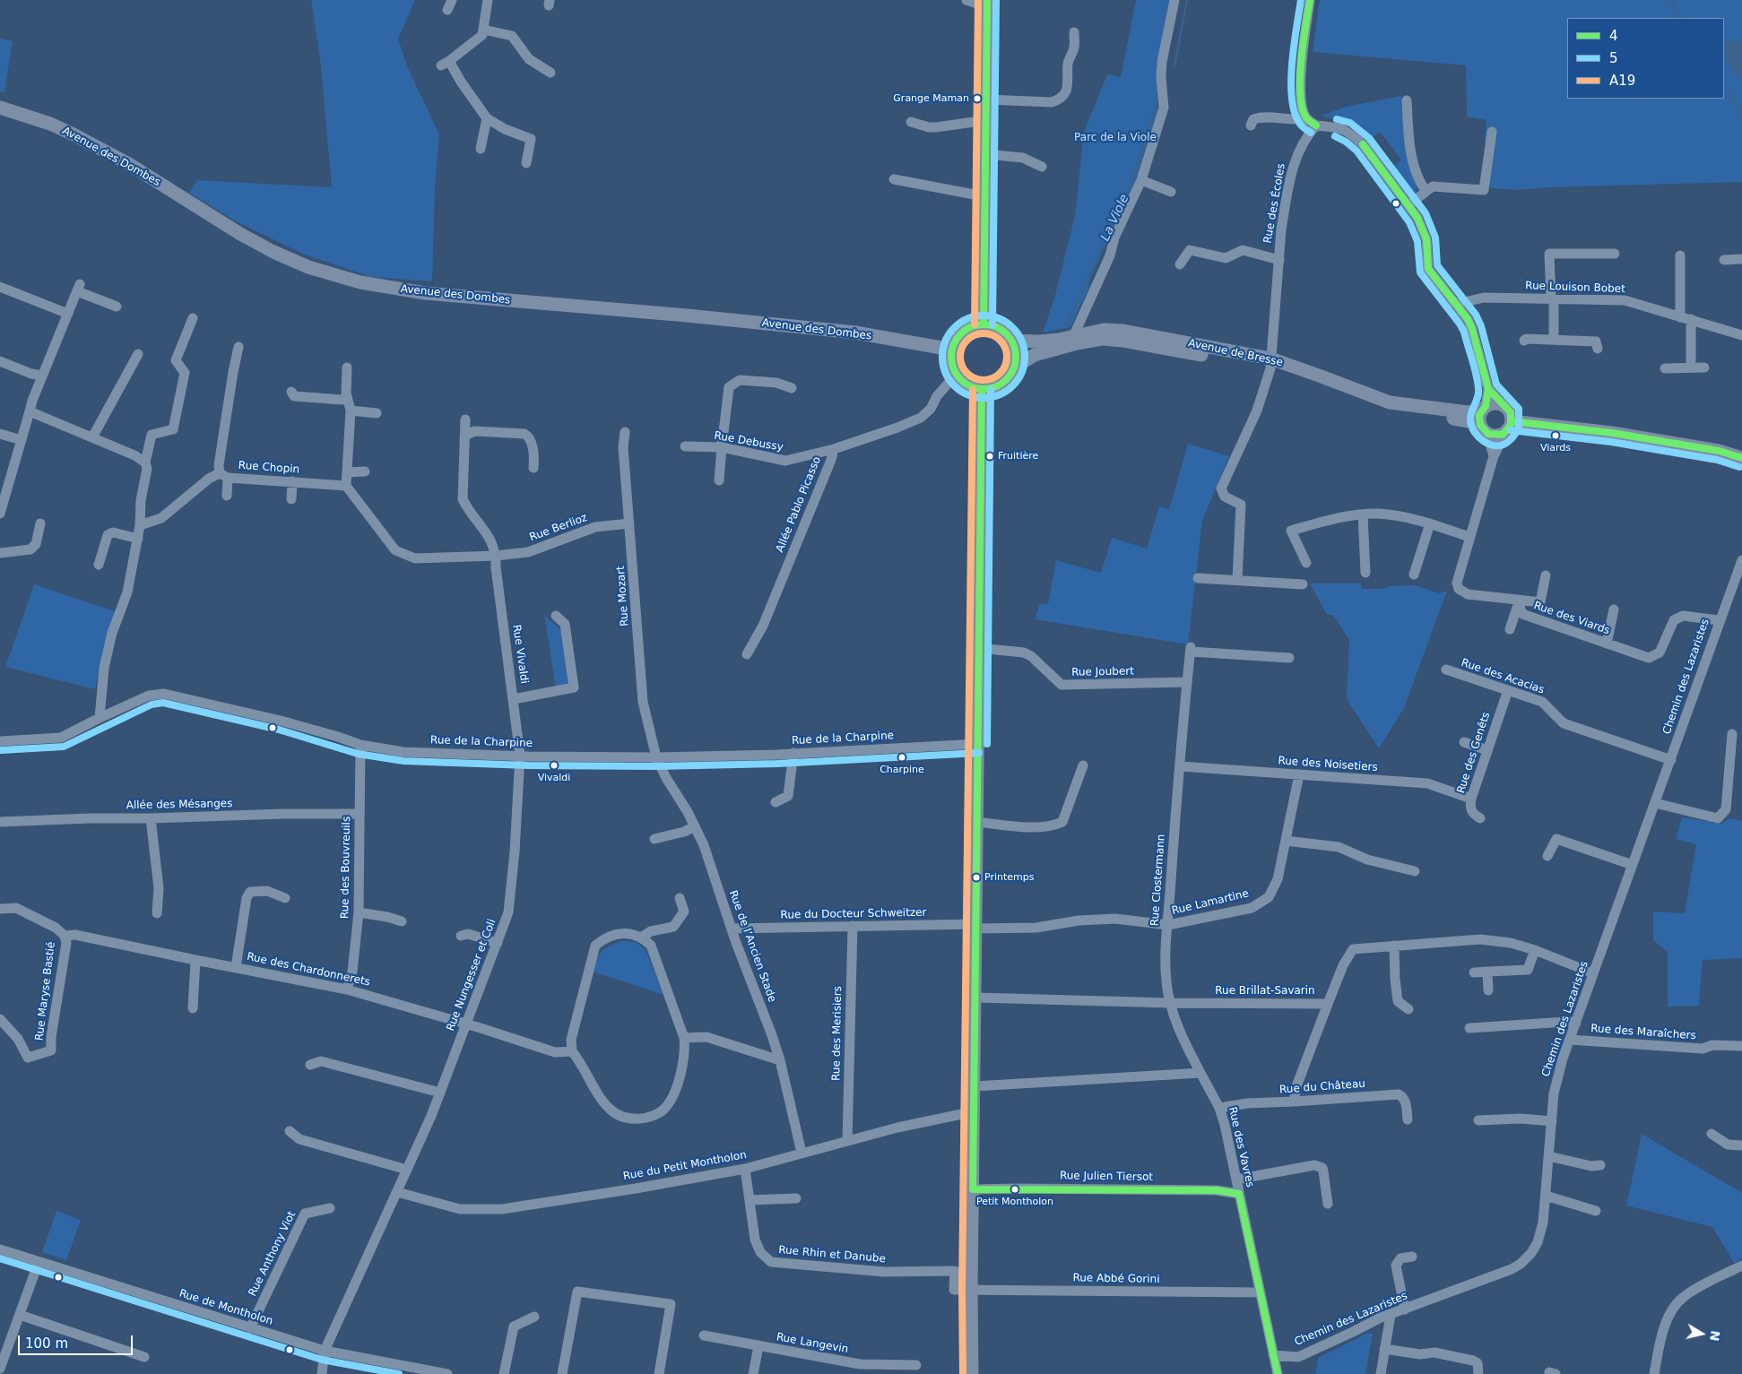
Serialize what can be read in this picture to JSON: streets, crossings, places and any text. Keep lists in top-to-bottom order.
{
  "streets": {
    "main road": ["Avenue des Dombes", "Avenue de Bresse"],
    "street": [
      "Rue des Écoles",
      "Rue Louison Bobet",
      "Rue Debussy",
      "Rue Chopin",
      "Allée Pablo Picasso",
      "Rue Berlioz",
      "Rue Mozart",
      "Rue des Viards",
      "Rue Vivaldi",
      "Rue Joubert",
      "Rue des Acacias",
      "Chemin des Lazaristes",
      "Rue de la Charpine",
      "Rue des Genêts",
      "Rue des Noisetiers",
      "Allée des Mésanges",
      "Rue des Bouvreuils",
      "Rue Clostermann",
      "Rue Lamartine",
      "Rue du Docteur Schweitzer",
      "Rue de l’Ancien Stade",
      "Rue des Chardonnerets",
      "Rue Nungesser et Coli",
      "Rue Maryse Bastié",
      "Rue Brillat-Savarin",
      "Rue des Maraîchers",
      "Rue des Merisiers",
      "Rue du Château",
      "Rue des Vavres",
      "Rue du Petit Montholon",
      "Rue Julien Tiersot",
      "Rue Anthony Viot",
      "Rue Rhin et Danube",
      "Rue Abbé Gorini",
      "Rue de Montholon",
      "Rue Langevin"
    ]
  },
  "crossings": [
    ["Avenue des Dombes", "Avenue de Bresse"],
    ["Avenue des Dombes", "Allée Pablo Picasso"],
    ["Rue des Écoles", "Avenue de Bresse"],
    ["Avenue de Bresse", "Allée Pablo Picasso"],
    ["Rue Debussy", "Allée Pablo Picasso"],
    ["Rue Berlioz", "Rue Mozart"],
    ["Rue Berlioz", "Rue Vivaldi"],
    ["Rue Mozart", "Rue de la Charpine"],
    ["Rue Mozart", "Rue de l’Ancien Stade"],
    ["Rue des Viards", "Chemin des Lazaristes"],
    ["Rue Vivaldi", "Rue de la Charpine"],
    ["Rue Vivaldi", "Rue Nungesser et Coli"],
    ["Rue Joubert", "Rue Clostermann"],
    ["Rue des Acacias", "Chemin des Lazaristes"],
    ["Rue des Acacias", "Rue des Genêts"],
    ["Chemin des Lazaristes", "Rue Brillat-Savarin"],
    ["Chemin des Lazaristes", "Rue des Maraîchers"],
    ["Chemin des Lazaristes", "Rue des Vavres"],
    ["Rue de la Charpine", "Rue des Bouvreuils"],
    ["Rue de la Charpine", "Rue de l’Ancien Stade"],
    ["Rue de la Charpine", "Rue Nungesser et Coli"],
    ["Rue des Genêts", "Rue des Noisetiers"],
    ["Rue des Noisetiers", "Rue Clostermann"],
    ["Rue des Noisetiers", "Rue Lamartine"],
    ["Allée des Mésanges", "Rue des Bouvreuils"],
    ["Rue des Bouvreuils", "Rue des Chardonnerets"],
    ["Rue Clostermann", "Rue Lamartine"],
    ["Rue Clostermann", "Rue Brillat-Savarin"],
    ["Rue Clostermann", "Rue des Vavres"],
    ["Rue Lamartine", "Rue du Docteur Schweitzer"],
    ["Rue du Docteur Schweitzer", "Rue de l’Ancien Stade"],
    ["Rue du Docteur Schweitzer", "Rue des Merisiers"],
    ["Rue de l’Ancien Stade", "Rue du Petit Montholon"],
    ["Rue des Chardonnerets", "Rue Nungesser et Coli"],
    ["Rue des Chardonnerets", "Rue Maryse Bastié"],
    ["Rue Nungesser et Coli", "Rue du Petit Montholon"],
    ["Rue Nungesser et Coli", "Rue de Montholon"],
    ["Rue des Merisiers", "Rue du Petit Montholon"],
    ["Rue du Château", "Rue des Vavres"],
    ["Rue des Vavres", "Rue Julien Tiersot"],
    ["Rue des Vavres", "Rue Abbé Gorini"],
    ["Rue du Petit Montholon", "Rue Rhin et Danube"],
    ["Rue Anthony Viot", "Rue de Montholon"],
    ["Rue Rhin et Danube", "Rue Abbé Gorini"]
  ],
  "water": ["La Viole"],
  "parks": ["Parc de la Viole"],
  "places": [
    "Grange Maman",
    "Viards",
    "Fruitière",
    "Charpine",
    "Vivaldi",
    "Printemps",
    "Petit Montholon"
  ],
  "lines": ["transit line 4", "transit line 5", "transit line A19"],
  "legend": ["4", "5", "A19"],
  "scale_bar": "100 m",
  "north": "right"
}
